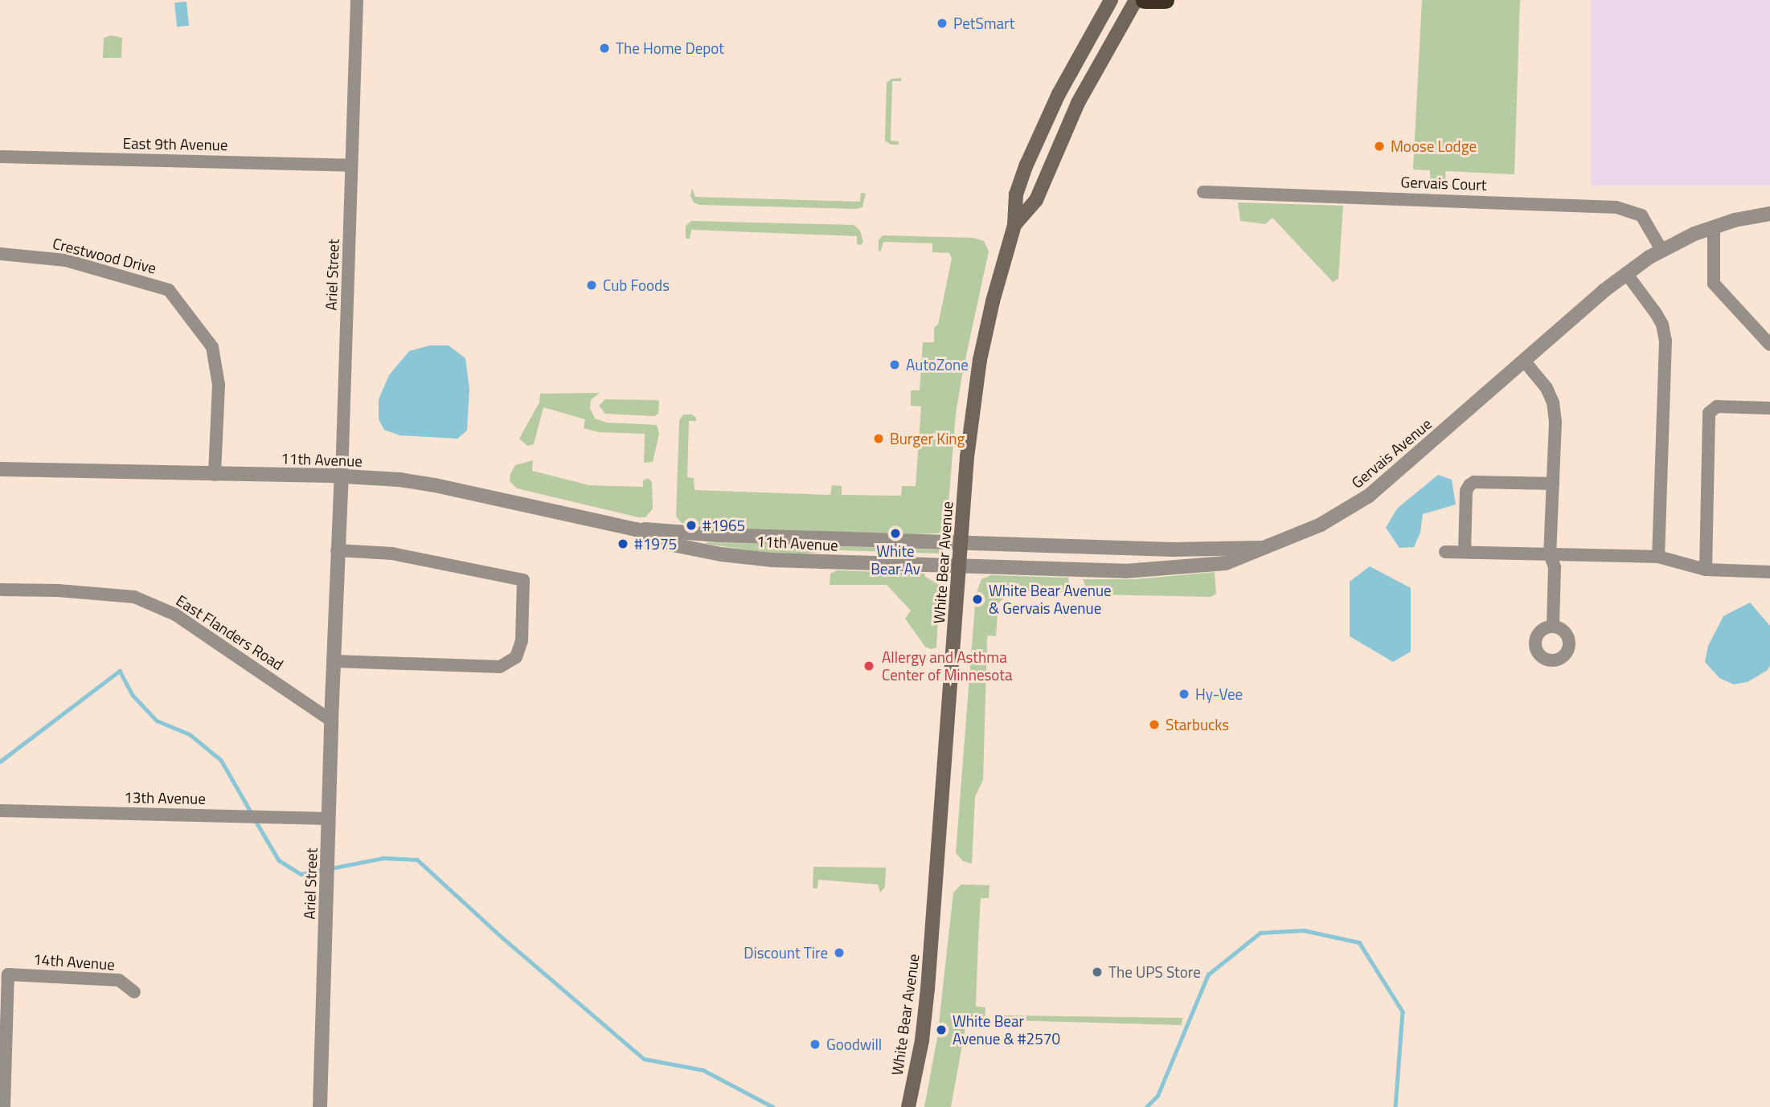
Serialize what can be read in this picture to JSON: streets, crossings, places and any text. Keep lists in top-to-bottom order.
{
  "streets": {
    "main road": ["White Bear Avenue"],
    "street": [
      "East 9th Avenue",
      "Gervais Court",
      "Crestwood Drive",
      "Ariel Street",
      "Gervais Avenue",
      "11th Avenue",
      "East Flanders Road",
      "13th Avenue",
      "14th Avenue"
    ]
  },
  "crossings": [
    ["East 9th Avenue", "Ariel Street"],
    ["Gervais Court", "Gervais Avenue"],
    ["Crestwood Drive", "11th Avenue"],
    ["Ariel Street", "11th Avenue"],
    ["Ariel Street", "East Flanders Road"],
    ["Ariel Street", "13th Avenue"],
    ["Gervais Avenue", "11th Avenue"],
    ["Gervais Avenue", "White Bear Avenue"],
    ["11th Avenue", "White Bear Avenue"]
  ],
  "places": [
    "PetSmart",
    "The Home Depot",
    "Moose Lodge",
    "Cub Foods",
    "AutoZone",
    "Burger King",
    "#1965",
    "White Bear Av",
    "#1975",
    "White Bear Avenue & Gervais Avenue",
    "Allergy and Asthma Center of Minnesota",
    "Hy-Vee",
    "Starbucks",
    "Discount Tire",
    "The UPS Store",
    "White Bear Avenue & #2570",
    "Goodwill"
  ]
}
